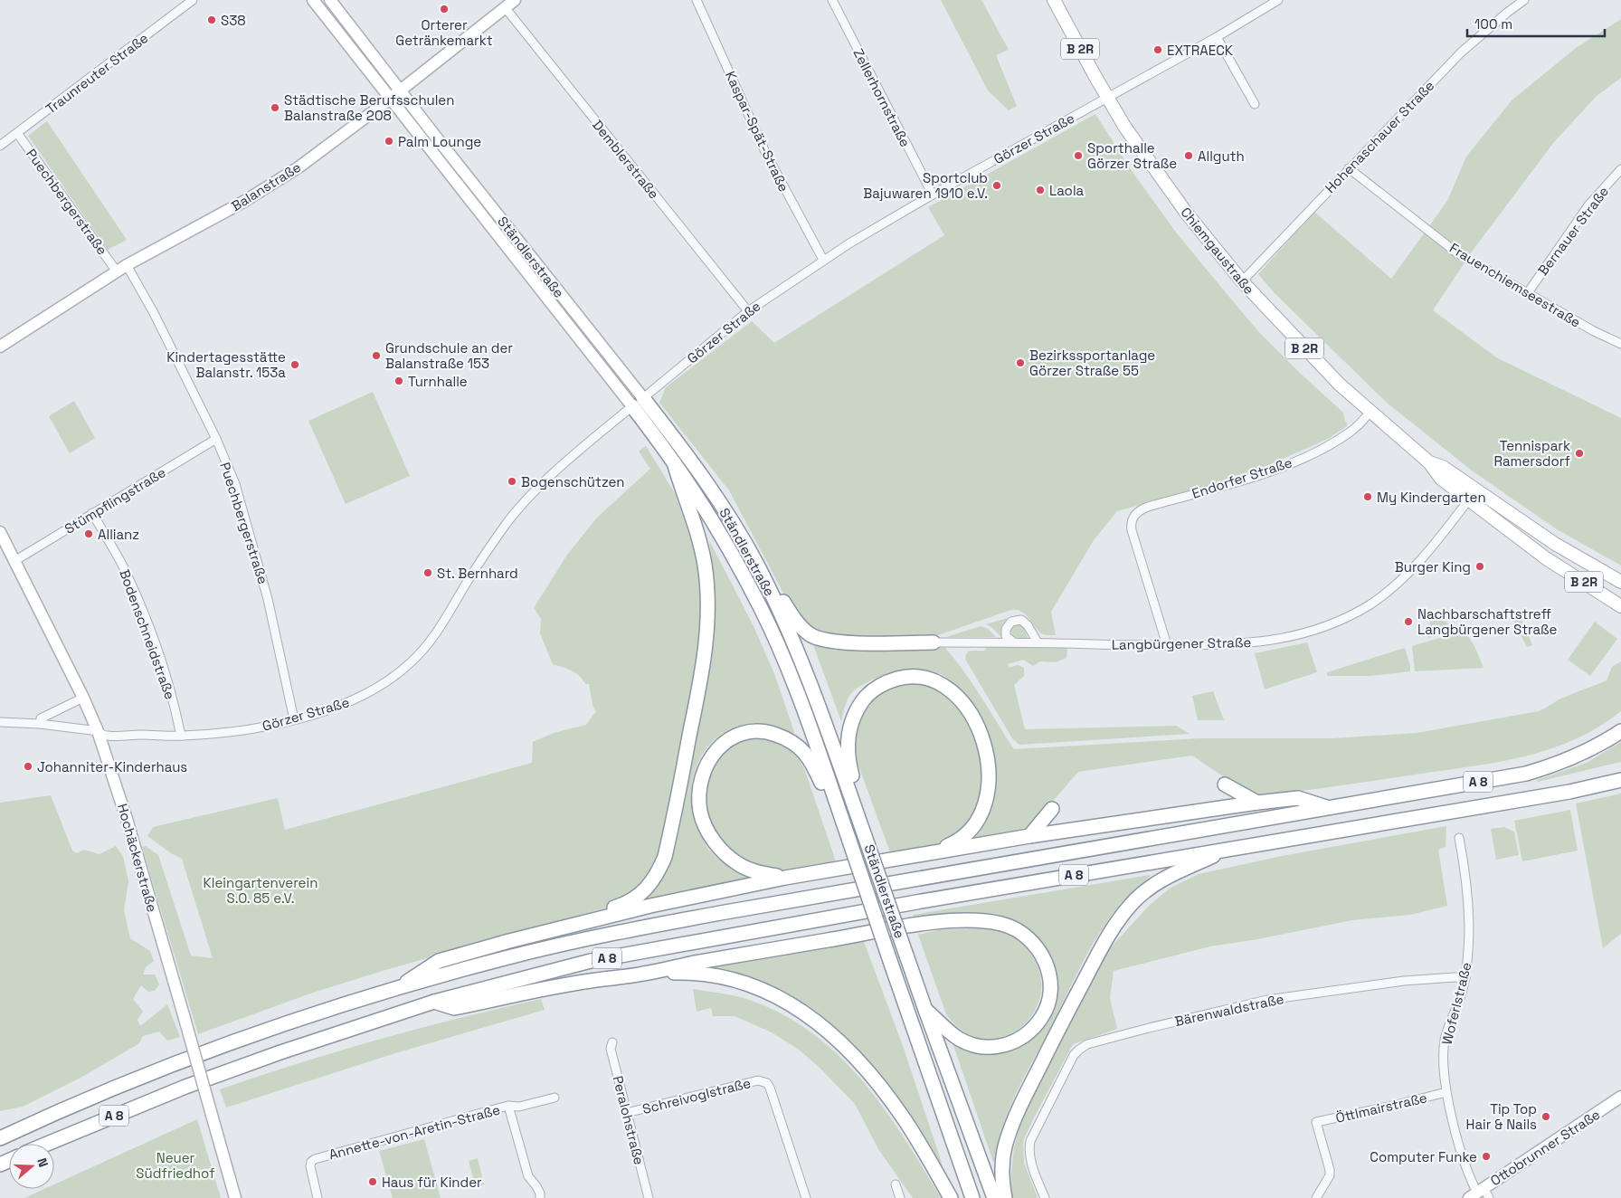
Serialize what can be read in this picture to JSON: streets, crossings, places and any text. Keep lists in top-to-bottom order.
{
  "streets": {
    "highway": ["Ständlerstraße", "A 8"],
    "main road": ["B 2R", "Chiemgaustraße"],
    "street": [
      "Traunreuter Straße",
      "Zellerhornstraße",
      "Kaspar-Spät-Straße",
      "Hohenaschauer Straße",
      "Görzer Straße",
      "Demblerstraße",
      "Balanstraße",
      "Puechbergerstraße",
      "Bernauer Straße",
      "Frauenchiemseestraße",
      "Endorfer Straße",
      "Stümpflingstraße",
      "Bodenschneidstraße",
      "Langbürgener Straße",
      "Hochäckerstraße",
      "Woferlstraße",
      "Bärenwaldstraße",
      "Schreivoglstraße",
      "Öttlmairstraße",
      "Peralohstraße",
      "Annette-von-Aretin-Straße",
      "Ottobrunner Straße"
    ]
  },
  "crossings": [
    ["Traunreuter Straße", "Puechbergerstraße"],
    ["Zellerhornstraße", "Görzer Straße"],
    ["Kaspar-Spät-Straße", "Görzer Straße"],
    ["Hohenaschauer Straße", "Chiemgaustraße"],
    ["Hohenaschauer Straße", "Frauenchiemseestraße"],
    ["Görzer Straße", "Demblerstraße"],
    ["Görzer Straße", "Puechbergerstraße"],
    ["Görzer Straße", "Chiemgaustraße"],
    ["Görzer Straße", "Ständlerstraße"],
    ["Görzer Straße", "Bodenschneidstraße"],
    ["Görzer Straße", "Hochäckerstraße"],
    ["Demblerstraße", "Balanstraße"],
    ["Balanstraße", "Puechbergerstraße"],
    ["Balanstraße", "Ständlerstraße"],
    ["Puechbergerstraße", "Stümpflingstraße"],
    ["Bernauer Straße", "Frauenchiemseestraße"],
    ["Chiemgaustraße", "Endorfer Straße"],
    ["Chiemgaustraße", "Langbürgener Straße"],
    ["Endorfer Straße", "Langbürgener Straße"],
    ["Stümpflingstraße", "Bodenschneidstraße"],
    ["Stümpflingstraße", "Hochäckerstraße"],
    ["Woferlstraße", "Bärenwaldstraße"],
    ["Woferlstraße", "Öttlmairstraße"],
    ["Woferlstraße", "Ottobrunner Straße"],
    ["Schreivoglstraße", "Peralohstraße"]
  ],
  "parks": ["Kleingartenverein S.O. 85 e.V.", "Neuer Südfriedhof"],
  "places": [
    "Orterer Getränkemarkt",
    "S38",
    "EXTRAECK",
    "Städtische Berufsschulen Balanstraße 208",
    "Palm Lounge",
    "Sporthalle Görzer Straße",
    "Allguth",
    "Sportclub Bajuwaren 1910 e.V.",
    "Laola",
    "Grundschule an der Balanstraße 153",
    "Bezirkssportanlage Görzer Straße 55",
    "Kindertagesstätte Balanstr. 153a",
    "Turnhalle",
    "Tennispark Ramersdorf",
    "Bogenschützen",
    "My Kindergarten",
    "Allianz",
    "Burger King",
    "St. Bernhard",
    "Nachbarschaftstreff Langbürgener Straße",
    "Johanniter-Kinderhaus",
    "Tip Top Hair & Nails",
    "Computer Funke",
    "Haus für Kinder"
  ],
  "scale_bar": "100 m",
  "north": "right"
}
